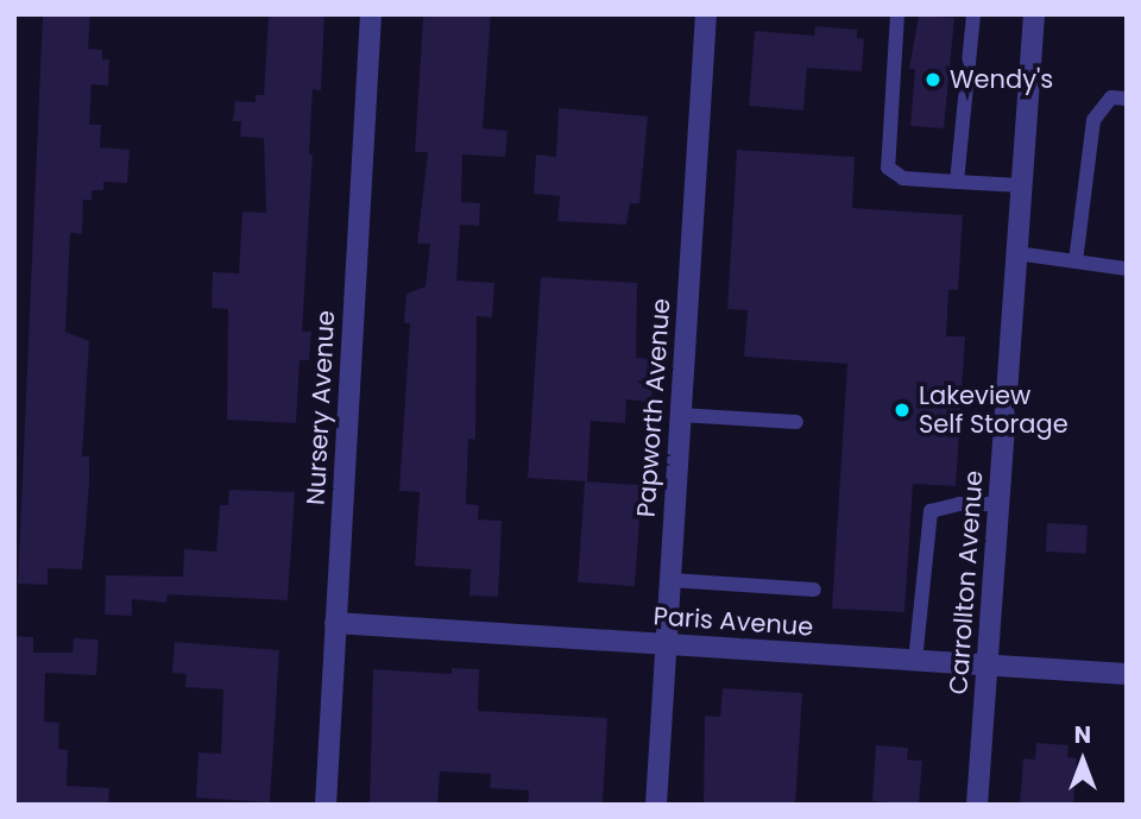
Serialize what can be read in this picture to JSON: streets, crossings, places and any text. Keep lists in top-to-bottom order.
{
  "streets": {
    "street": [
      "Nursery Avenue",
      "Papworth Avenue",
      "Carrollton Avenue",
      "Paris Avenue"
    ]
  },
  "crossings": [
    ["Nursery Avenue", "Paris Avenue"],
    ["Papworth Avenue", "Paris Avenue"],
    ["Carrollton Avenue", "Paris Avenue"]
  ],
  "places": ["Wendy's", "Lakeview Self Storage"],
  "north": "top"
}
